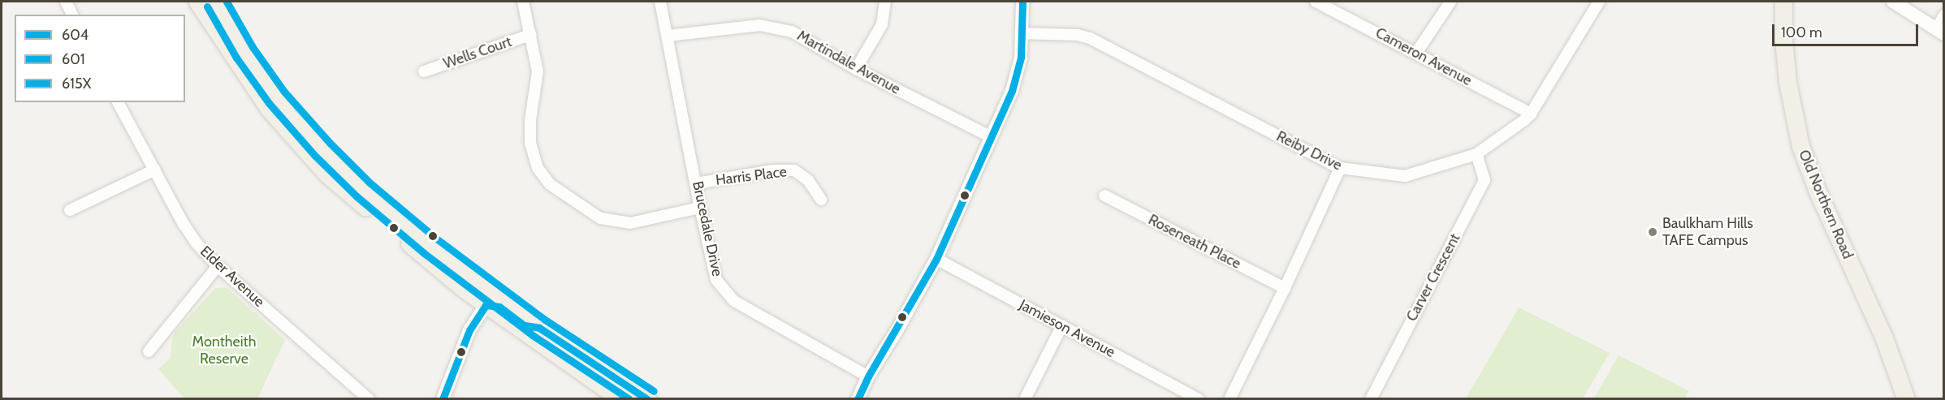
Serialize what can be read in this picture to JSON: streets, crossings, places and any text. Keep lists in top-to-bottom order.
{
  "streets": {
    "main road": ["Old Northern Road"],
    "street": [
      "Wells Court",
      "Cameron Avenue",
      "Martindale Avenue",
      "Reiby Drive",
      "Harris Place",
      "Brucedale Drive",
      "Roseneath Place",
      "Elder Avenue",
      "Carver Crescent",
      "Jamieson Avenue"
    ]
  },
  "crossings": [
    ["Cameron Avenue", "Reiby Drive"],
    ["Martindale Avenue", "Brucedale Drive"],
    ["Reiby Drive", "Carver Crescent"],
    ["Harris Place", "Brucedale Drive"]
  ],
  "parks": ["Montheith Reserve"],
  "places": ["Baulkham Hills TAFE Campus"],
  "lines": ["transit line 604", "transit line 615X", "transit line 601"],
  "legend": ["604", "601", "615X"],
  "scale_bar": "100 m"
}
